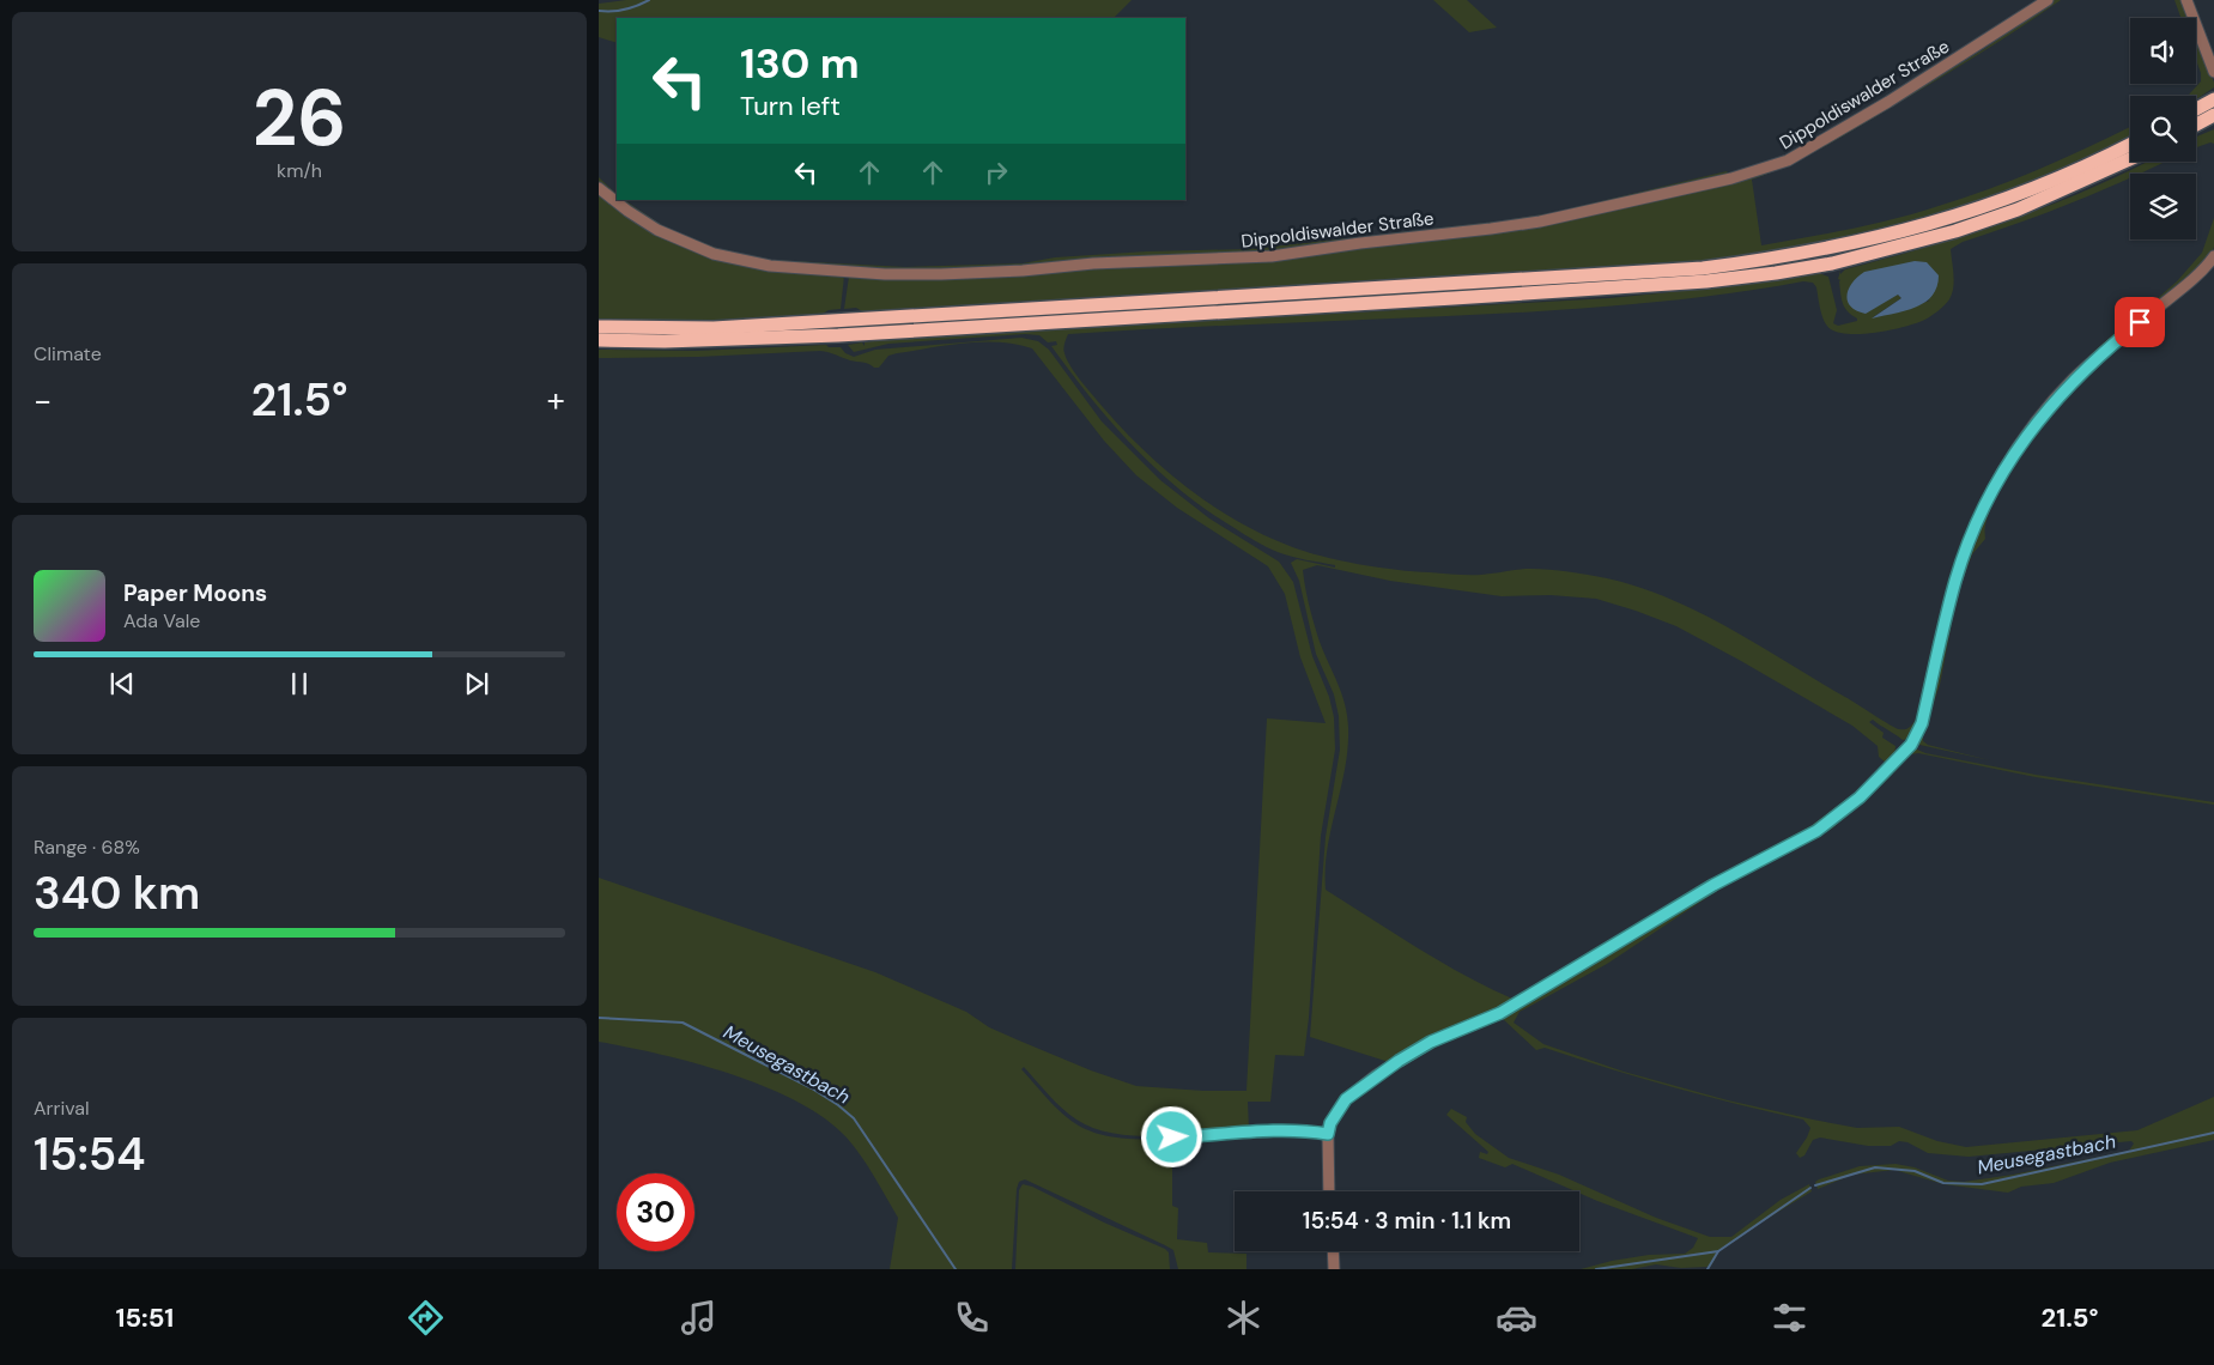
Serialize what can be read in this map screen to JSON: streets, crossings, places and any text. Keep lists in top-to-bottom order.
{
  "streets": {
    "street": ["Dippoldiswalder Straße"]
  },
  "water": ["Meusegastbach"],
  "page": {
    "tile": [
      ["26", "km/h"],
      "Climate",
      ["Range · 68%", "340 km"],
      ["Arrival", "15:54"]
    ],
    "turn": ["130 m", "Turn left"],
    "heat": ["−", "21.5°", "+"],
    "song": ["Paper Moons", "Ada Vale"],
    "limit": "30",
    "trip": "15:54 · 3 min · 1.1 km",
    "tabs": ["15:51", "21.5°"]
  }
}
